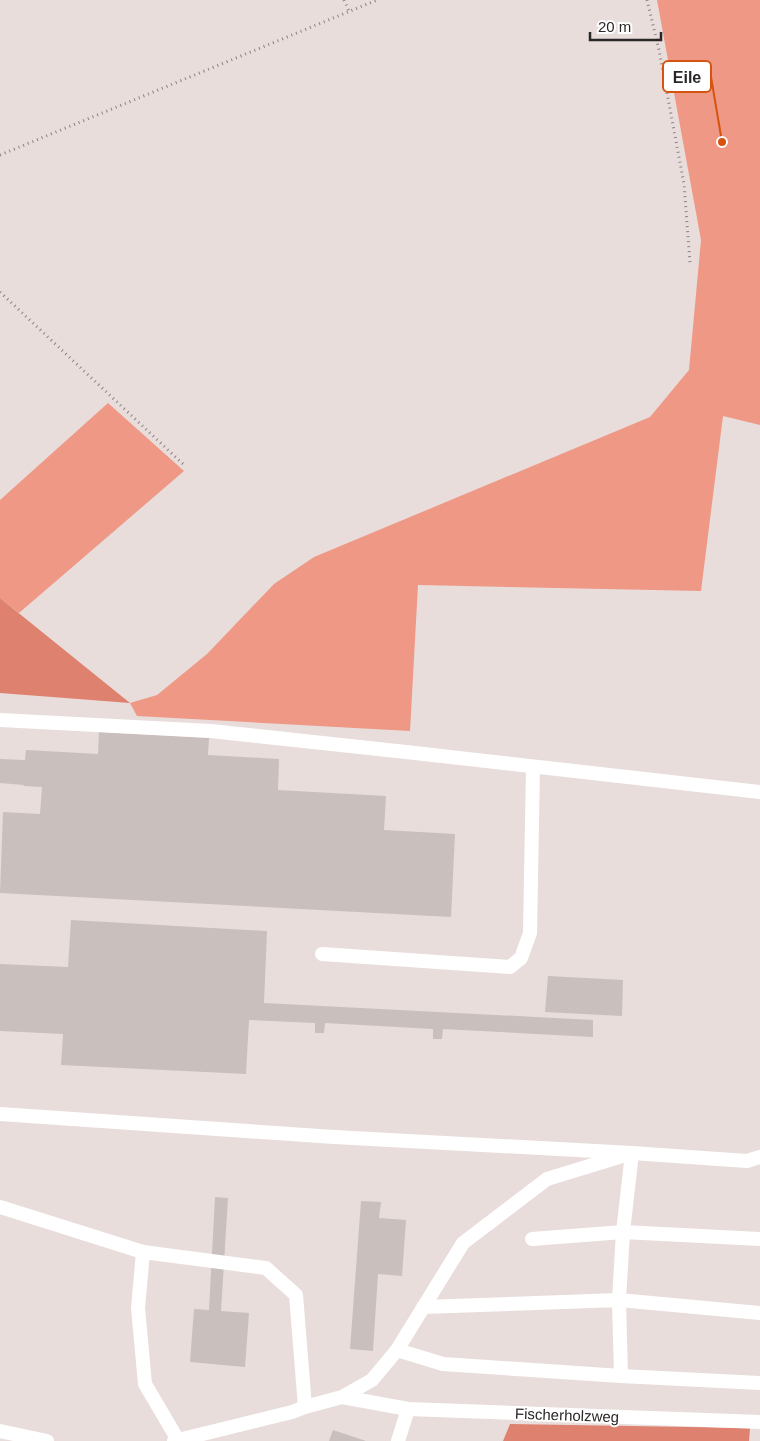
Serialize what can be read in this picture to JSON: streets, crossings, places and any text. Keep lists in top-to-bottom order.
{
  "streets": {
    "lane": ["Fischerholzweg"]
  },
  "places": ["Eile"],
  "scale_bar": "20 m"
}
